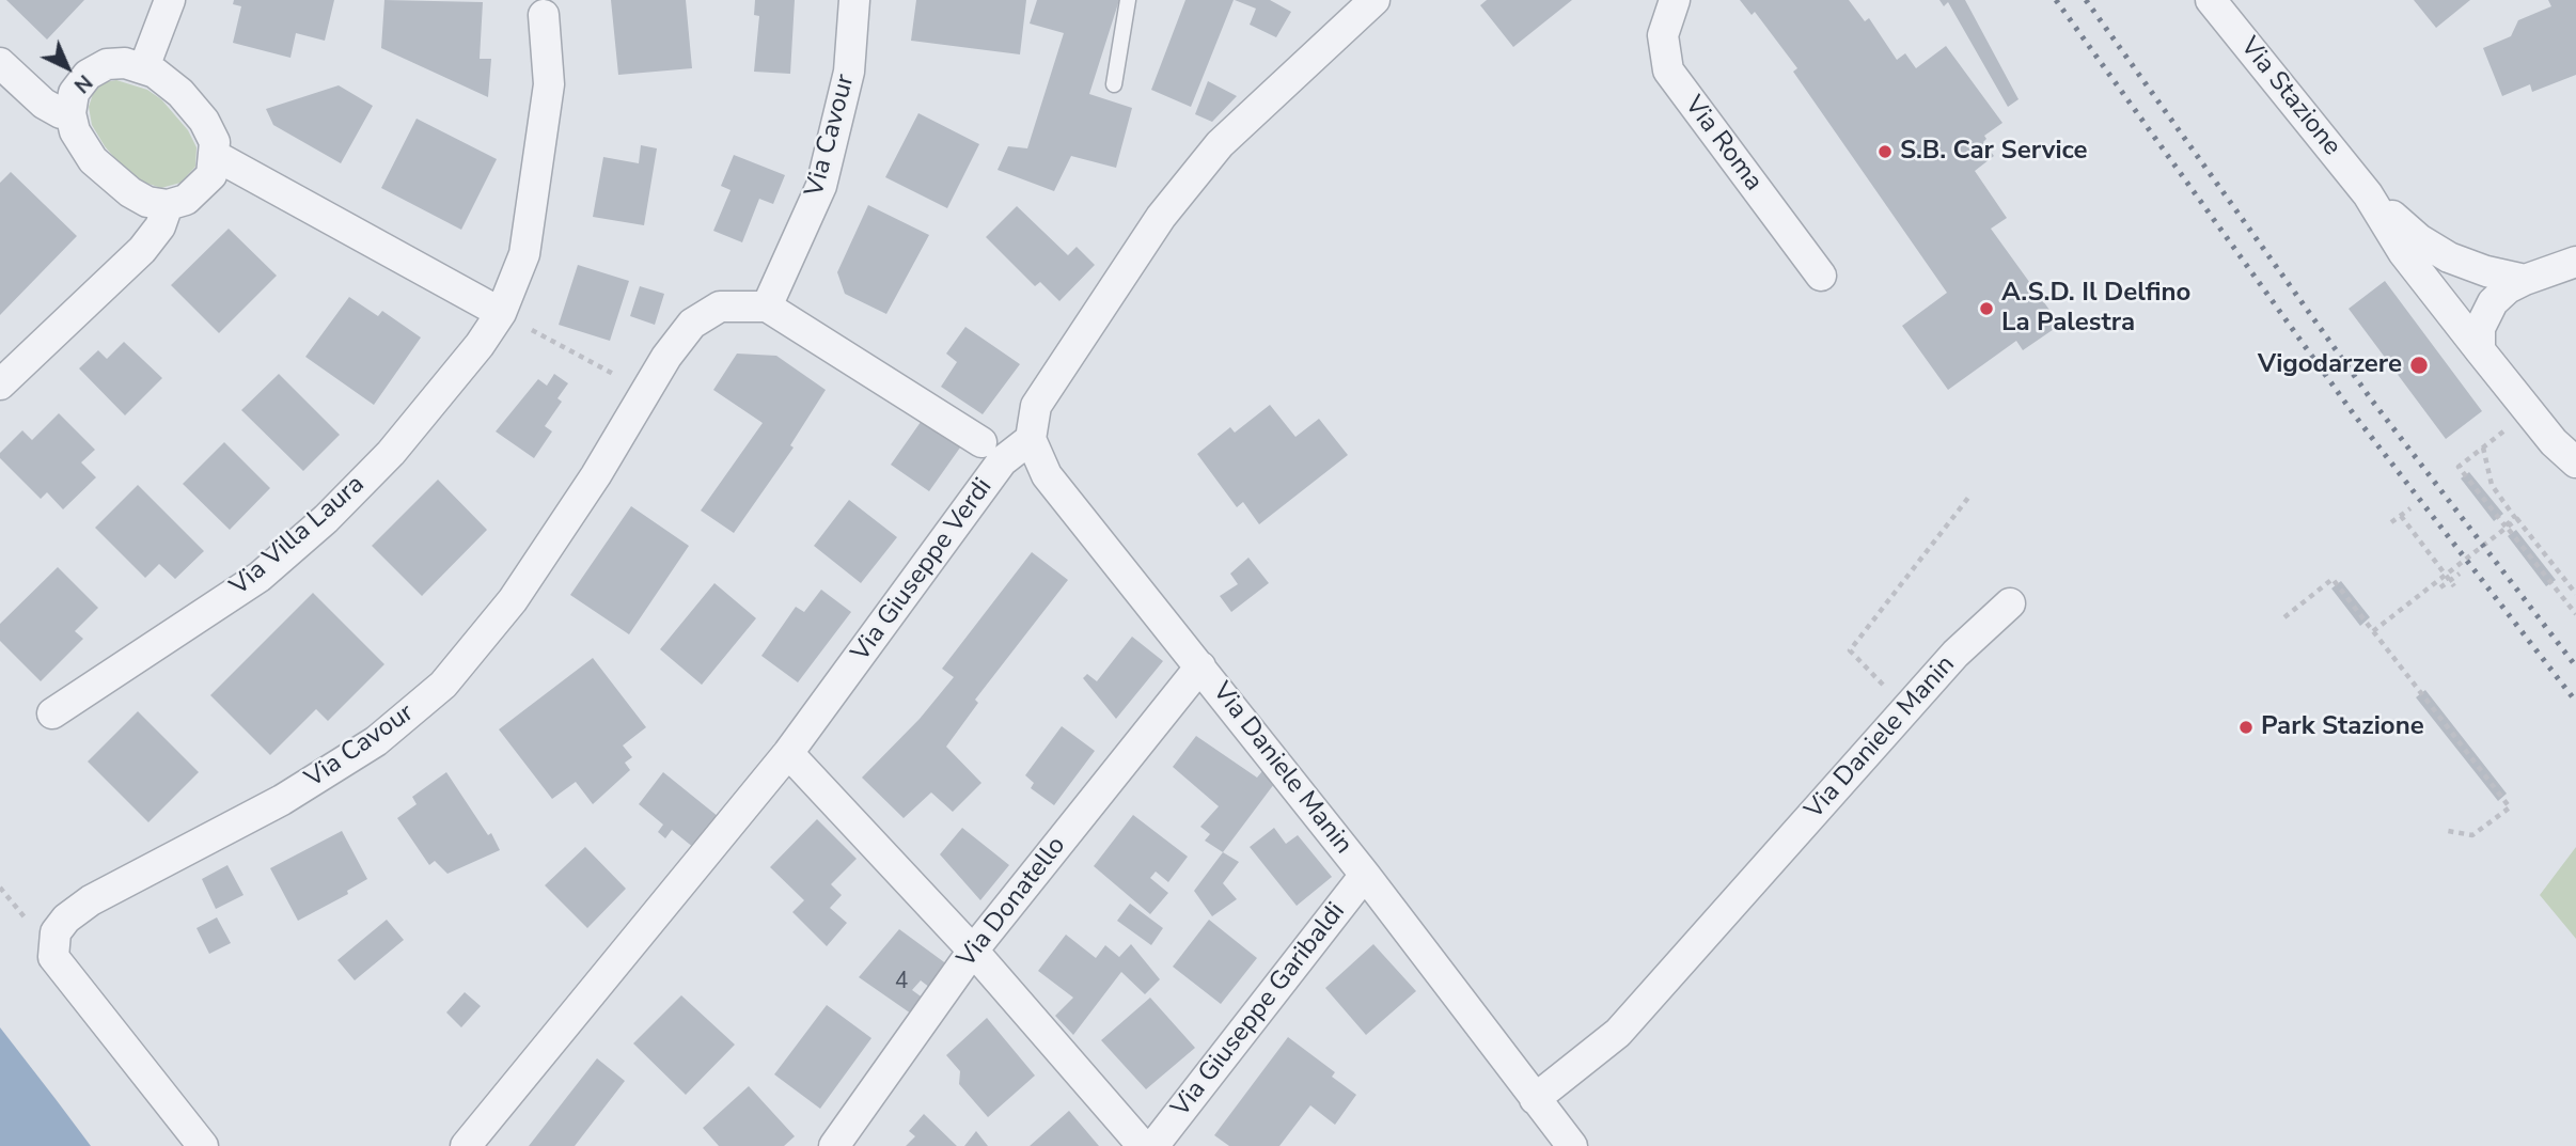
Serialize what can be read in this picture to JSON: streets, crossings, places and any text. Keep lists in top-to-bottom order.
{
  "streets": {
    "street": [
      "Via Stazione",
      "Via Cavour",
      "Via Roma",
      "Via Villa Laura",
      "Via Giuseppe Verdi",
      "Via Daniele Manin",
      "Via Donatello",
      "Via Giuseppe Garibaldi"
    ]
  },
  "crossings": [
    ["Via Giuseppe Verdi", "Via Daniele Manin"],
    ["Via Daniele Manin", "Via Donatello"],
    ["Via Daniele Manin", "Via Giuseppe Garibaldi"]
  ],
  "places": [
    "S.B. Car Service",
    "A.S.D. Il Delfino La Palestra",
    "Vigodarzere",
    "Park Stazione"
  ],
  "house_numbers": ["4"],
  "north": "bottom right"
}
